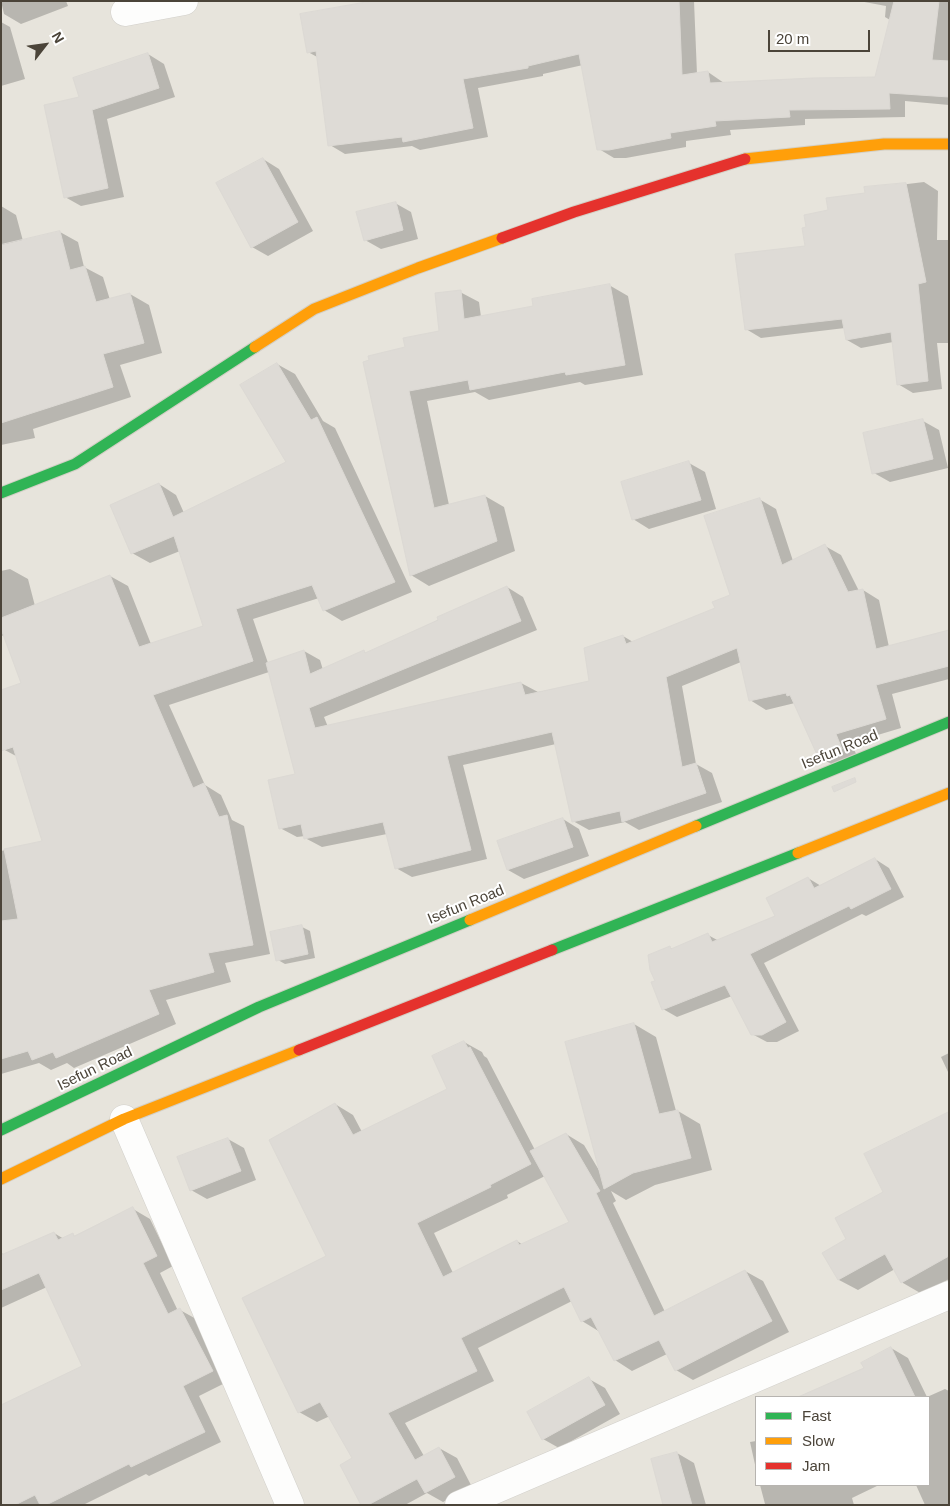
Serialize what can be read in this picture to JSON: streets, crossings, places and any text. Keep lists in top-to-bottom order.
{
  "streets": {
    "street": ["Isefun Road"]
  },
  "legend": ["Fast", "Slow", "Jam"],
  "scale_bar": "20 m",
  "north": "top right"
}
